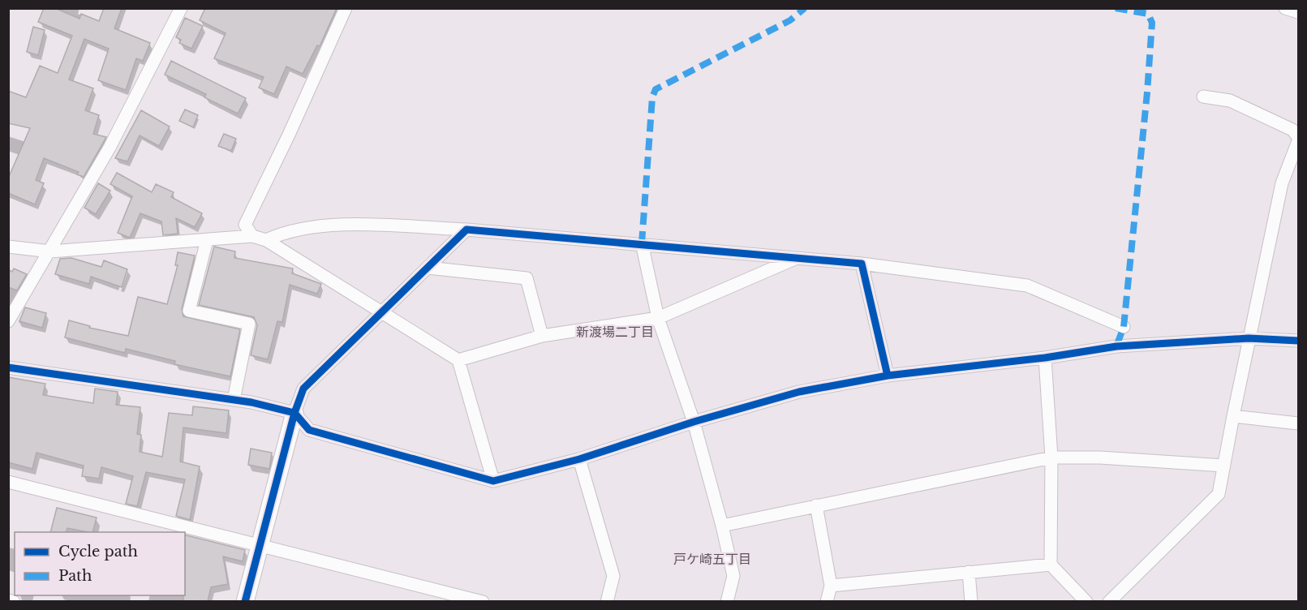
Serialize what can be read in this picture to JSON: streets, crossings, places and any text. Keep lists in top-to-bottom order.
{
  "districts": ["新渡場二丁目", "戸ケ崎五丁目"],
  "legend": ["Cycle path", "Path"]
}
